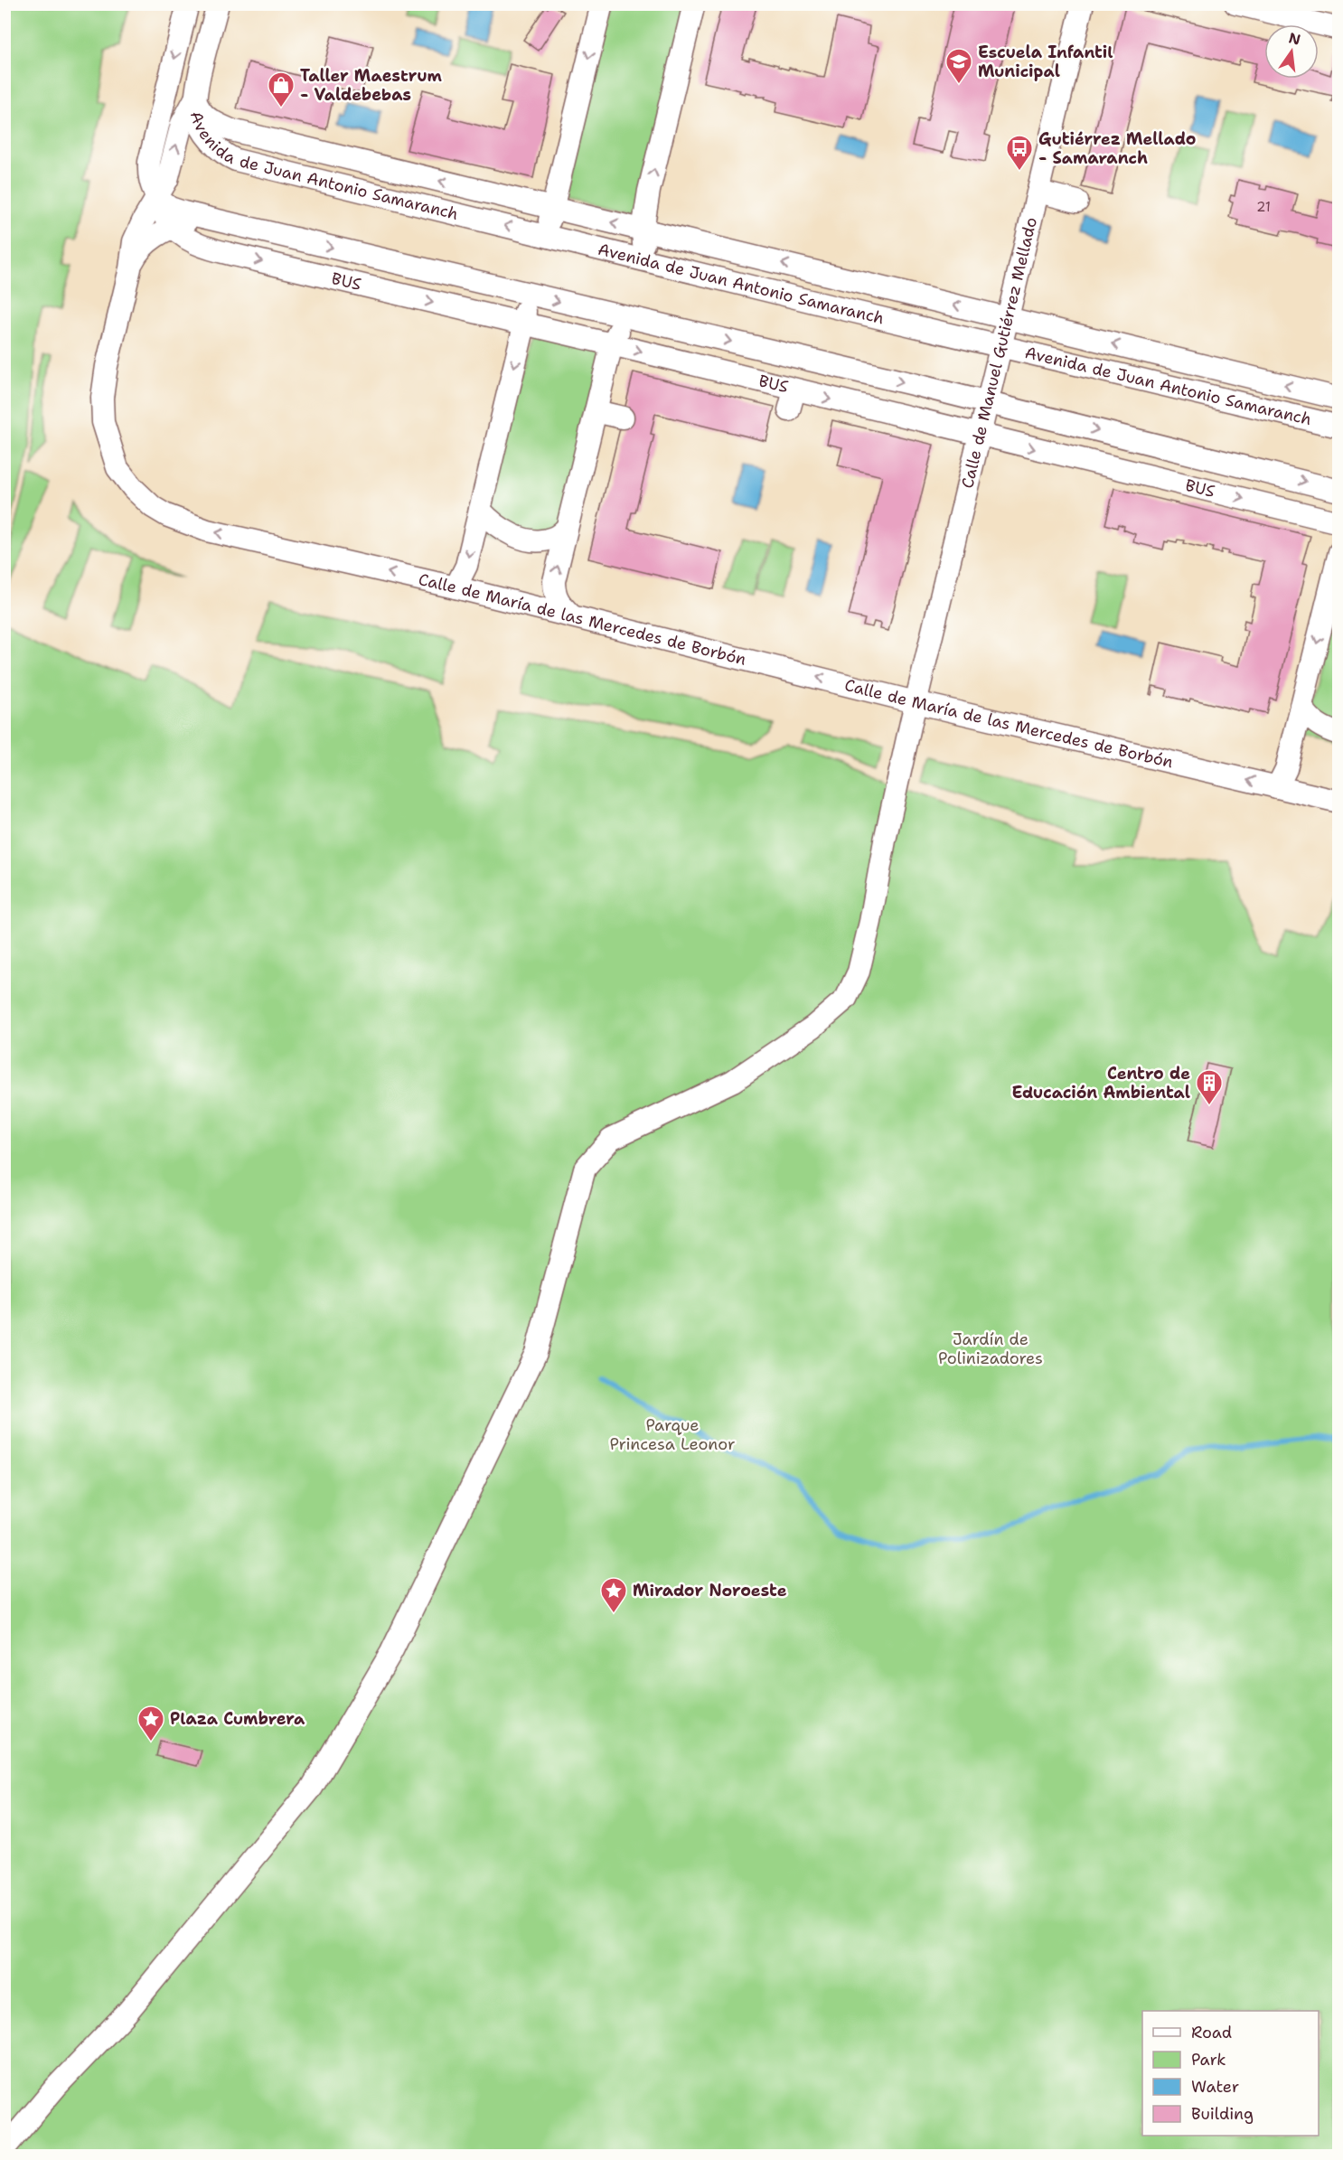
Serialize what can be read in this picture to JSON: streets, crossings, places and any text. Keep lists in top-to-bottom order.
{
  "streets": {
    "street": [
      "Avenida de Juan Antonio Samaranch",
      "BUS",
      "Calle de Manuel Gutiérrez Mellado",
      "Calle de María de las Mercedes de Borbón"
    ]
  },
  "crossings": [
    ["Avenida de Juan Antonio Samaranch", "Calle de Manuel Gutiérrez Mellado"],
    ["Avenida de Juan Antonio Samaranch", "Calle de María de las Mercedes de Borbón"],
    ["BUS", "Calle de Manuel Gutiérrez Mellado"],
    ["Calle de Manuel Gutiérrez Mellado", "Calle de María de las Mercedes de Borbón"]
  ],
  "one_way": ["Calle de María de las Mercedes de Borbón"],
  "parks": ["Jardín de Polinizadores", "Parque Princesa Leonor"],
  "places": {
    "school or university": ["Escuela Infantil Municipal"],
    "shop": ["Taller Maestrum - Valdebebas"],
    "bus stop": ["Gutiérrez Mellado - Samaranch"],
    "building": ["Centro de Educación Ambiental"],
    "place": ["Mirador Noroeste", "Plaza Cumbrera"]
  },
  "house_numbers": ["21"],
  "legend": [
    "Road",
    "Park",
    "Water",
    "Building"
  ],
  "north": "top"
}
